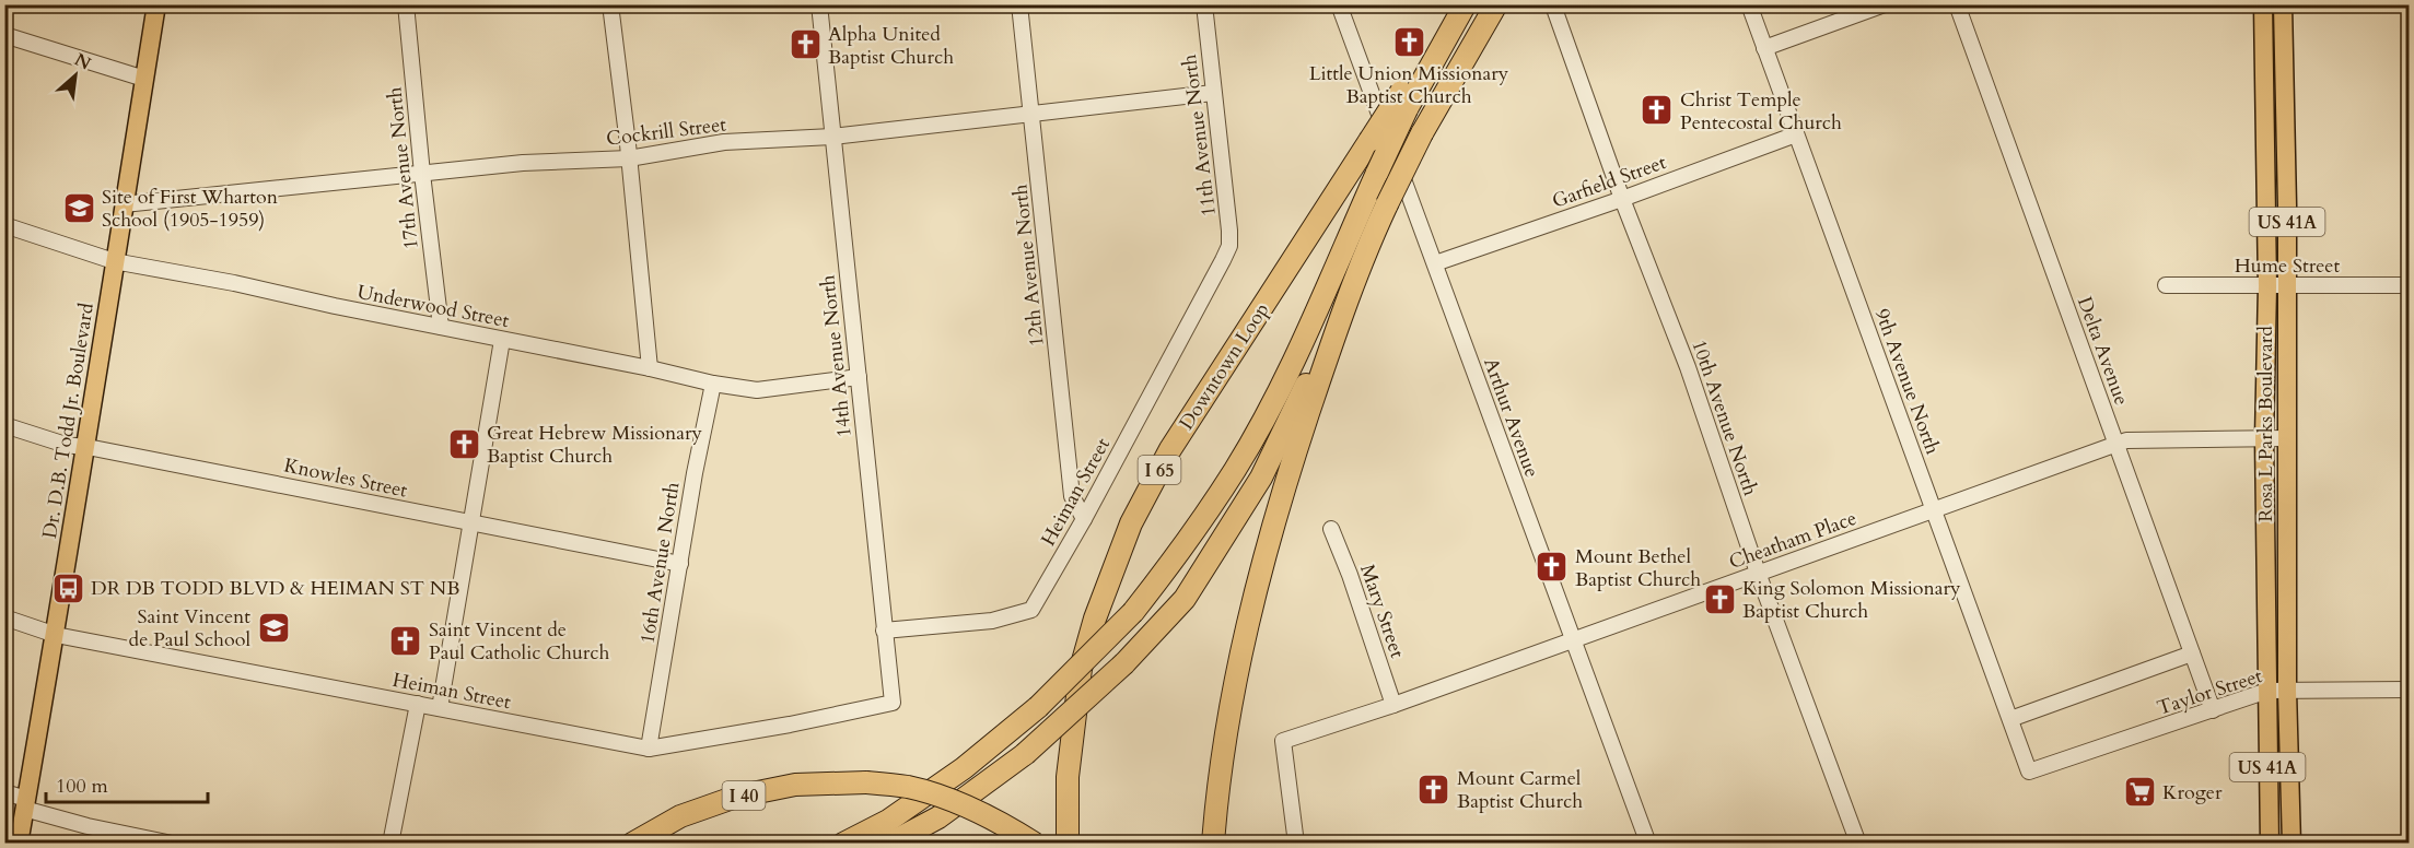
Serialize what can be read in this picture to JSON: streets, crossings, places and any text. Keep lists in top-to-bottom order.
{
  "streets": {
    "highway": ["Downtown Loop", "I 65", "I 40"],
    "main road": ["US 41A", "Dr. D.B. Todd Jr. Boulevard", "Rosa L Parks Boulevard"],
    "street": [
      "Cockrill Street",
      "11th Avenue North",
      "17th Avenue North",
      "Garfield Street",
      "12th Avenue North",
      "Hume Street",
      "Underwood Street",
      "Delta Avenue",
      "14th Avenue North",
      "9th Avenue North",
      "Arthur Avenue",
      "10th Avenue North",
      "Knowles Street",
      "Heiman Street",
      "Cheatham Place",
      "16th Avenue North",
      "Mary Street",
      "Taylor Street"
    ]
  },
  "crossings": [
    ["Cockrill Street", "11th Avenue North"],
    ["Cockrill Street", "17th Avenue North"],
    ["Cockrill Street", "12th Avenue North"],
    ["Cockrill Street", "14th Avenue North"],
    ["Cockrill Street", "Dr. D.B. Todd Jr. Boulevard"],
    ["11th Avenue North", "Heiman Street"],
    ["17th Avenue North", "Underwood Street"],
    ["Garfield Street", "9th Avenue North"],
    ["Garfield Street", "Arthur Avenue"],
    ["Garfield Street", "10th Avenue North"],
    ["12th Avenue North", "Heiman Street"],
    ["Hume Street", "Rosa L Parks Boulevard"],
    ["Underwood Street", "14th Avenue North"],
    ["Underwood Street", "Dr. D.B. Todd Jr. Boulevard"],
    ["Underwood Street", "16th Avenue North"],
    ["Delta Avenue", "Cheatham Place"],
    ["Delta Avenue", "Taylor Street"],
    ["14th Avenue North", "Heiman Street"],
    ["9th Avenue North", "Cheatham Place"],
    ["9th Avenue North", "Taylor Street"],
    ["Arthur Avenue", "Cheatham Place"],
    ["10th Avenue North", "Cheatham Place"],
    ["Dr. D.B. Todd Jr. Boulevard", "Knowles Street"],
    ["Dr. D.B. Todd Jr. Boulevard", "Heiman Street"],
    ["Rosa L Parks Boulevard", "Cheatham Place"],
    ["Rosa L Parks Boulevard", "Taylor Street"],
    ["Knowles Street", "16th Avenue North"],
    ["Heiman Street", "16th Avenue North"],
    ["Cheatham Place", "Mary Street"]
  ],
  "places": {
    "church": [
      "Little Union Missionary Baptist Church",
      "Alpha United Baptist Church",
      "Christ Temple Pentecostal Church",
      "Great Hebrew Missionary Baptist Church",
      "Mount Bethel Baptist Church",
      "King Solomon Missionary Baptist Church",
      "Saint Vincent de Paul Catholic Church",
      "Mount Carmel Baptist Church"
    ],
    "school or university": ["Site of First Wharton School (1905-1959)", "Saint Vincent de Paul School"],
    "bus stop": ["DR DB TODD BLVD & HEIMAN ST NB"],
    "supermarket": ["Kroger"]
  },
  "scale_bar": "100 m",
  "north": "top right"
}
